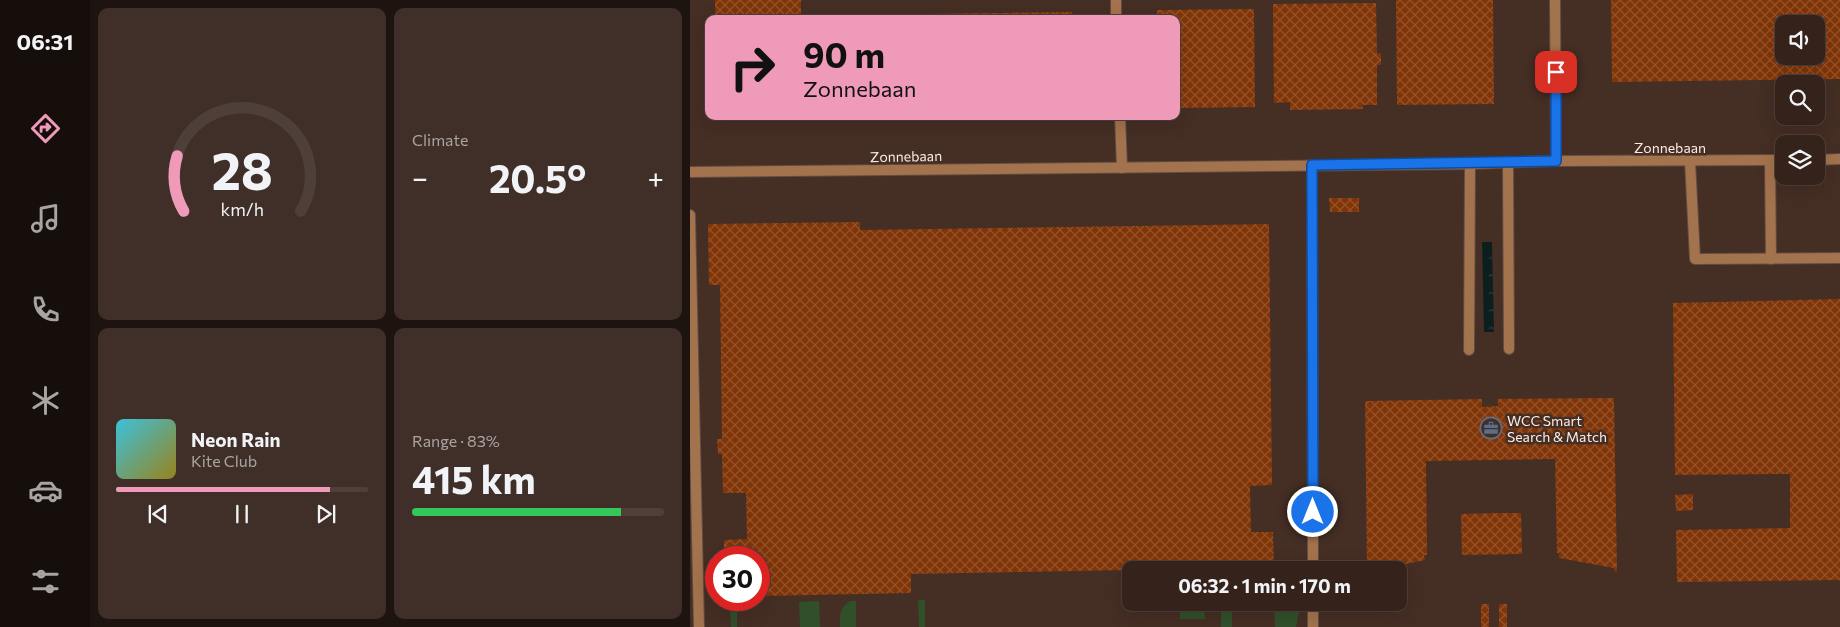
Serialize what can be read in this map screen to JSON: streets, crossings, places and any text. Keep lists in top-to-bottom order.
{
  "streets": {
    "street": ["Zonnebaan"]
  },
  "places": {
    "office": ["WCC Smart Search & Match"]
  },
  "page": {
    "tabs": "06:31",
    "tile": [
      "Climate",
      ["Range · 83%", "415 km"]
    ],
    "turn": ["90 m", "Zonnebaan"],
    "heat": ["−", "20.5°", "+"],
    "song": ["Neon Rain", "Kite Club"],
    "limit": "30",
    "trip": "06:32 · 1 min · 170 m",
    "gauge": ["28", "km/h"]
  }
}
